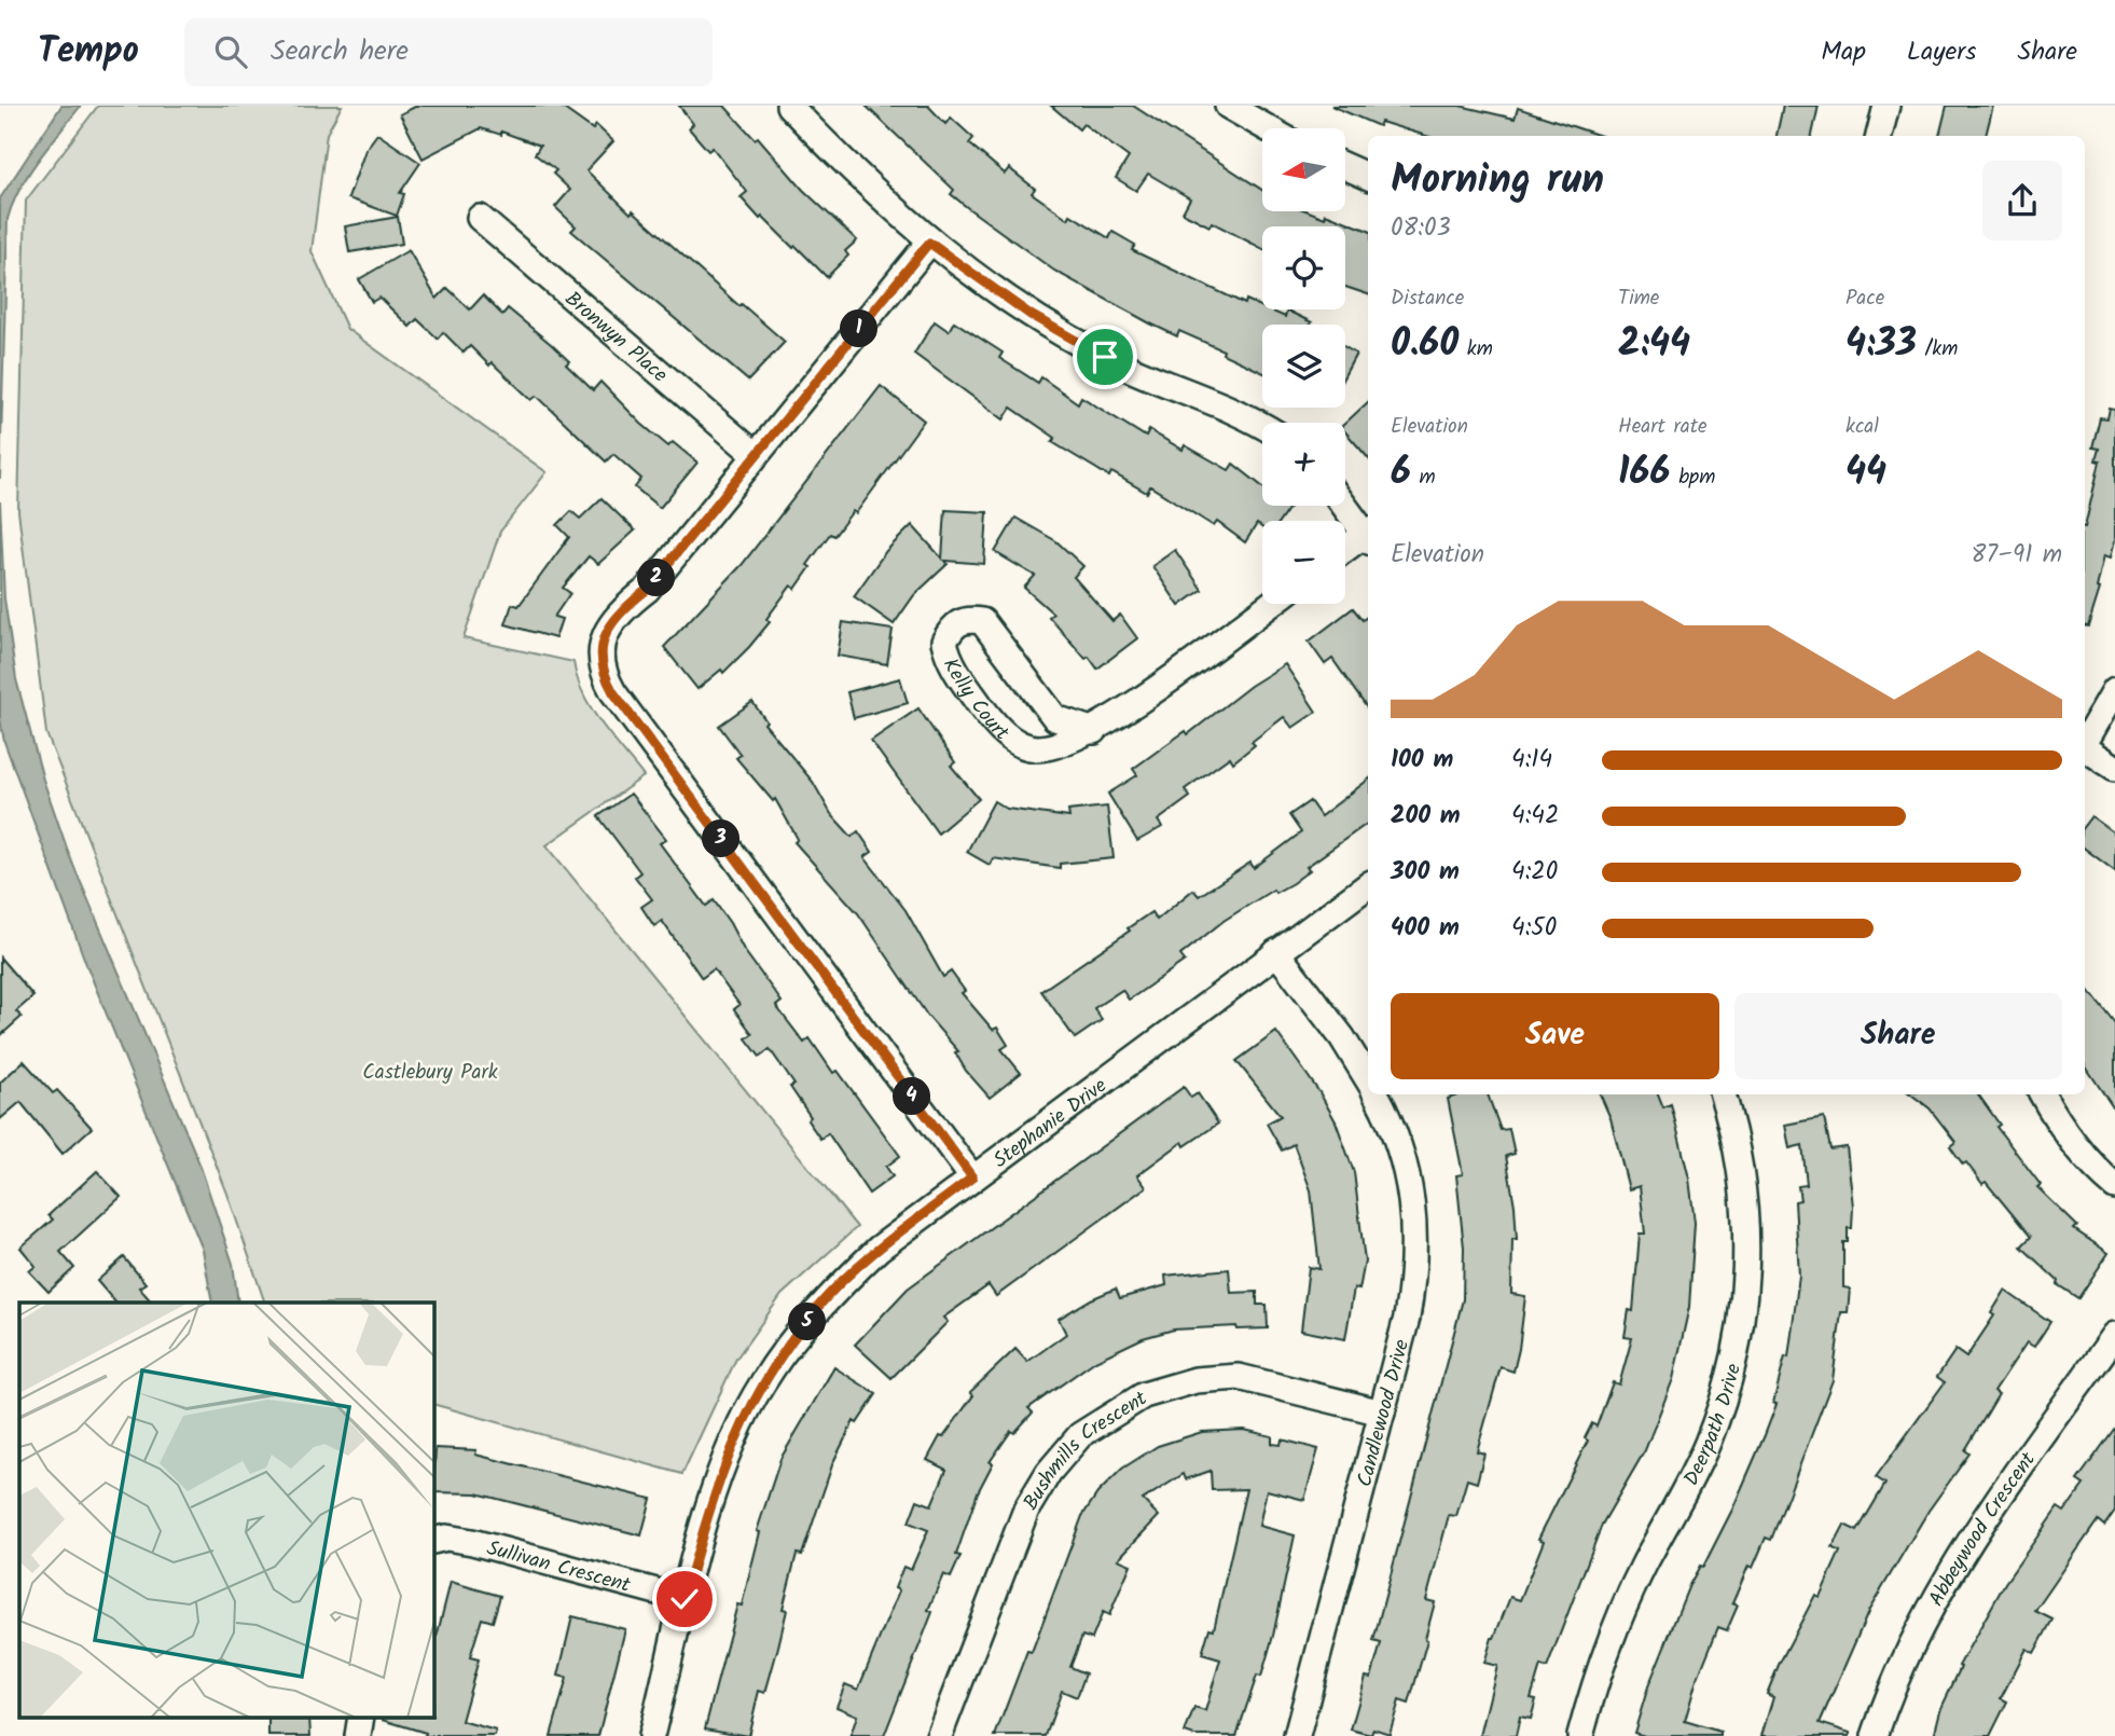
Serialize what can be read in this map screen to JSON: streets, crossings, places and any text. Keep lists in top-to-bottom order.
{
  "streets": {
    "street": [
      "Bronwyn Place",
      "Kelly Court",
      "Stephanie Drive",
      "Candlewood Drive",
      "Deerpath Drive",
      "Bushmills Crescent",
      "Abbeywood Crescent",
      "Sullivan Crescent"
    ]
  },
  "crossings": [
    ["Stephanie Drive", "Sullivan Crescent"],
    ["Candlewood Drive", "Bushmills Crescent"]
  ],
  "parks": ["Castlebury Park"],
  "north": "left",
  "page": {
    "header": "Tempo",
    "search": "Search here",
    "nav": ["Map", "Layers", "Share"],
    "map_buttons": ["+", "−"],
    "heading": ["Morning run", "08:03"],
    "stats": [
      ["Distance", "0.60 km"],
      ["Time", "2:44"],
      ["Pace", "4:33 /km"],
      ["Elevation", "6 m"],
      ["Heart rate", "166 bpm"],
      ["kcal", "44"]
    ],
    "pins": [
      "1",
      "2",
      "3",
      "4",
      "5"
    ],
    "chart": ["Elevation", "87–91 m"],
    "list": [
      {
        "name": "100 m",
        "note": "4:14"
      },
      {
        "name": "200 m",
        "note": "4:42"
      },
      {
        "name": "300 m",
        "note": "4:20"
      },
      {
        "name": "400 m",
        "note": "4:50"
      }
    ],
    "buttons": ["Save", "Share"]
  }
}
